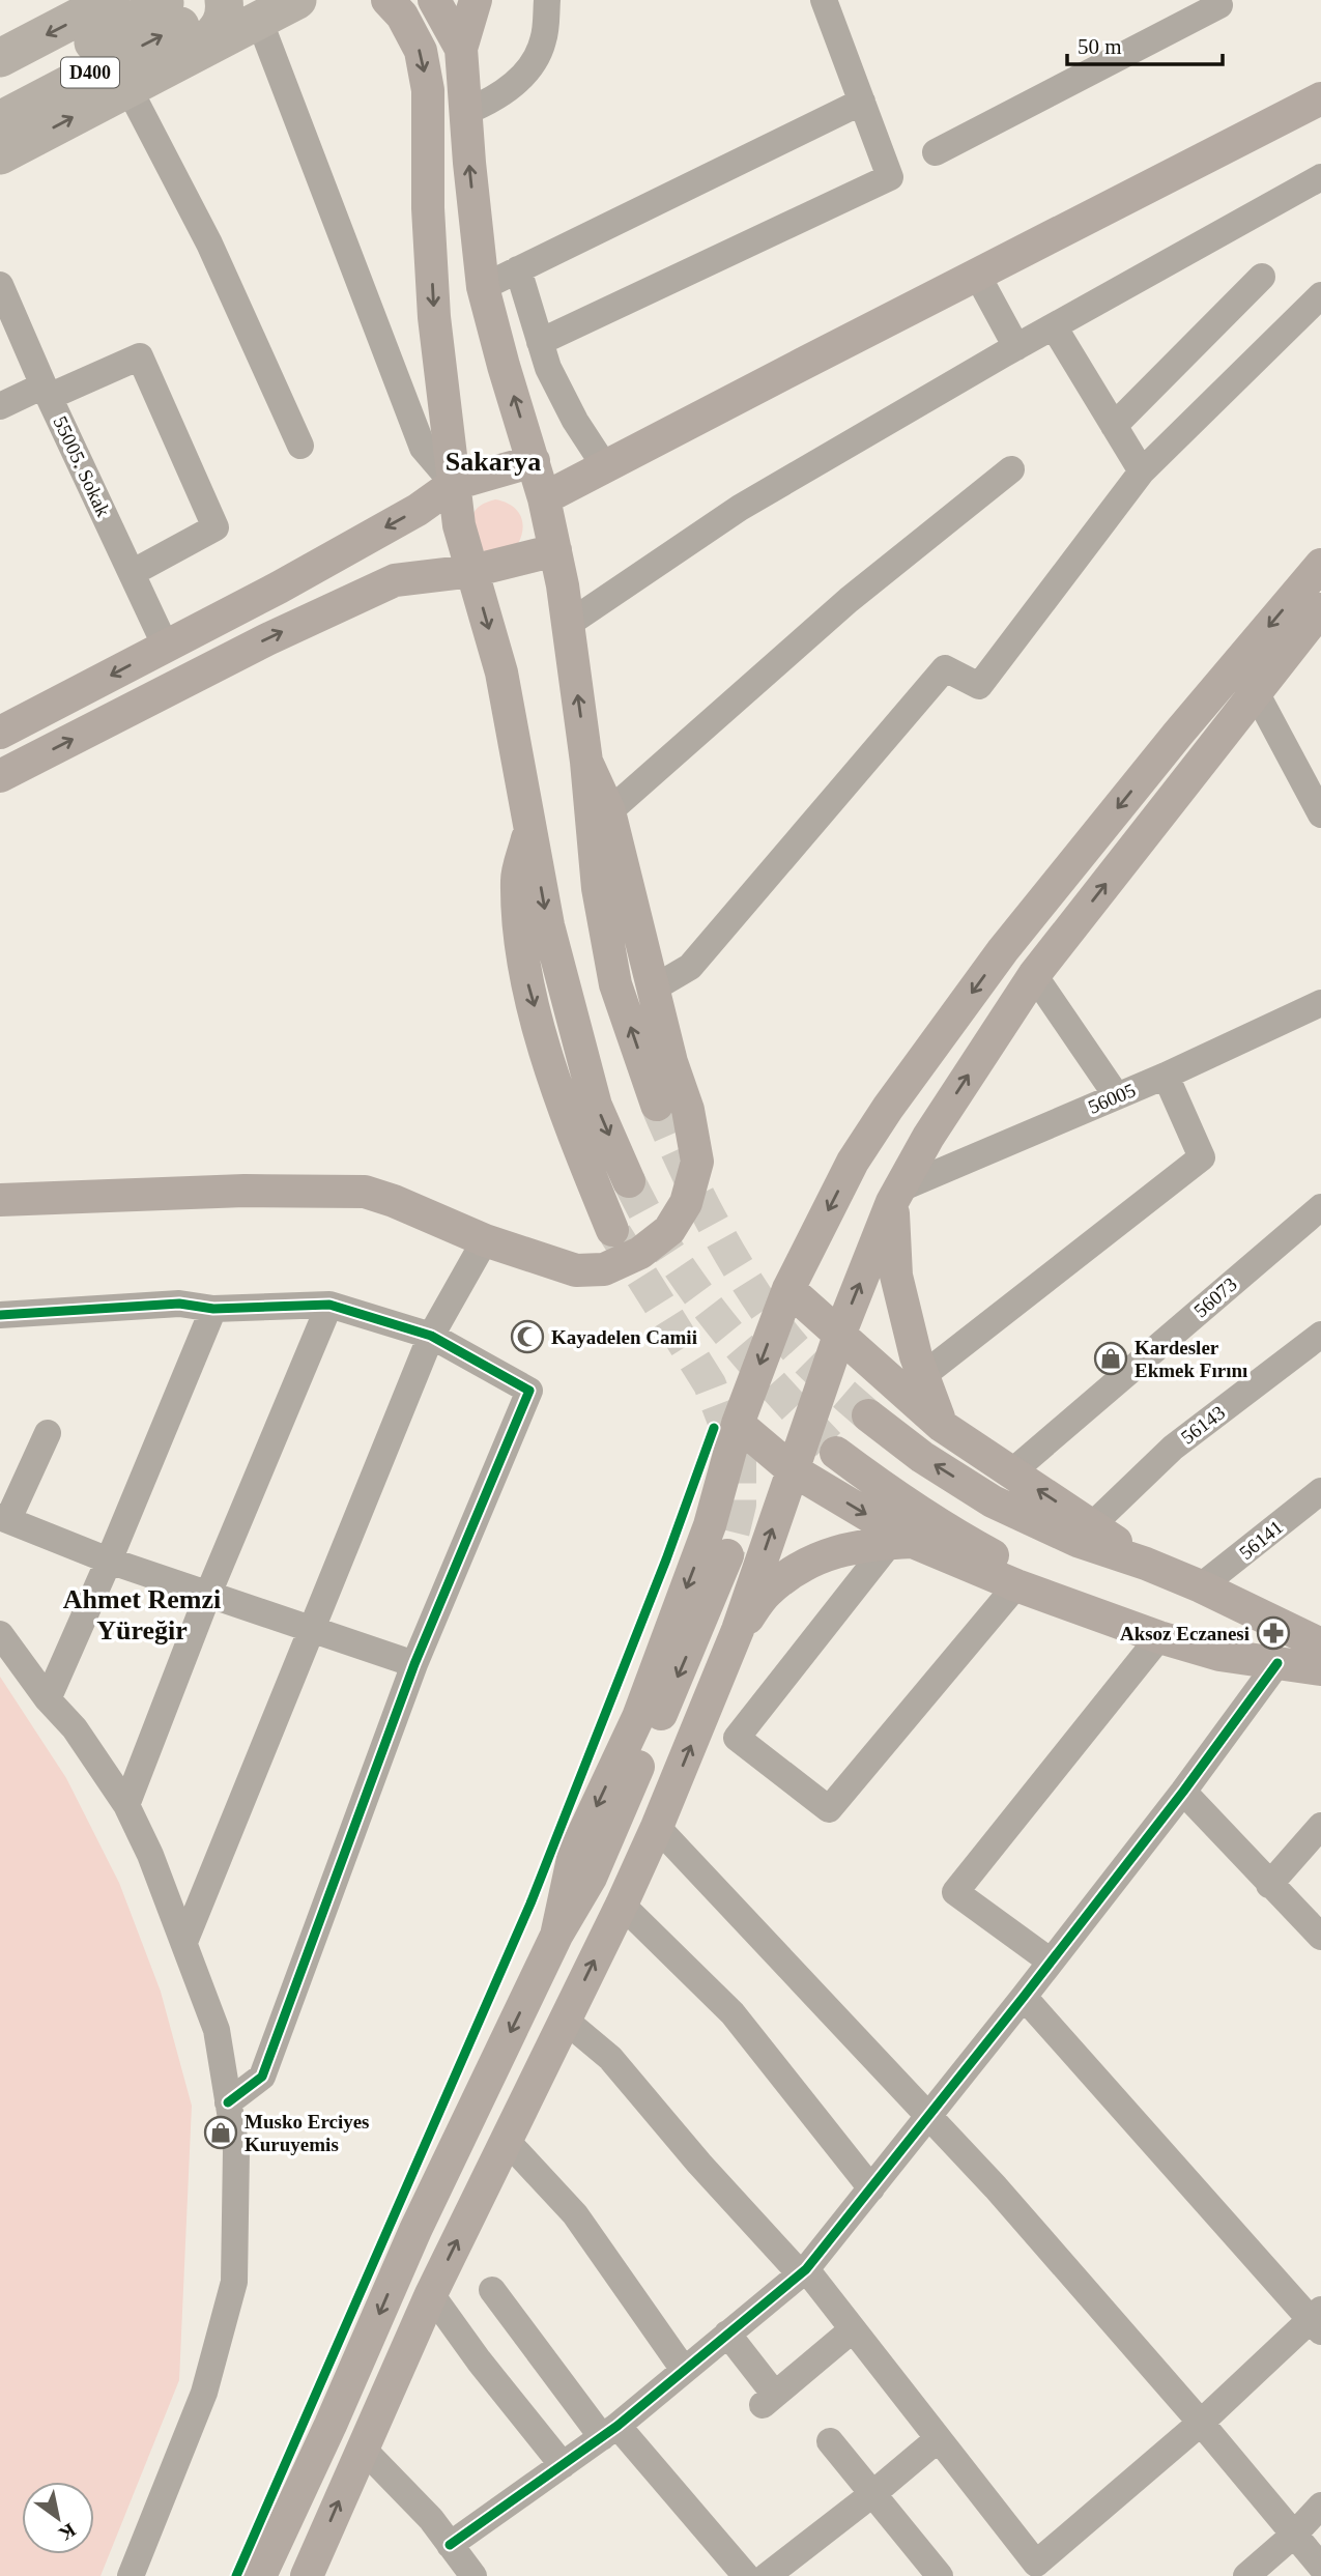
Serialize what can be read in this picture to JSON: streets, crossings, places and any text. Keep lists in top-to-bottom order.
{
  "streets": {
    "highway": ["D400"],
    "street": [
      "55005. Sokak",
      "56005",
      "56073",
      "56143",
      "56141"
    ]
  },
  "districts": ["Sakarya", "Ahmet Remzi Yüreğir"],
  "places": {
    "mosque": ["Kayadelen Camii"],
    "shop": ["Kardesler Ekmek Fırını", "Musko Erciyes Kuruyemis"],
    "pharmacy": ["Aksoz Eczanesi"]
  },
  "scale_bar": "50 m",
  "north": "bottom right"
}
